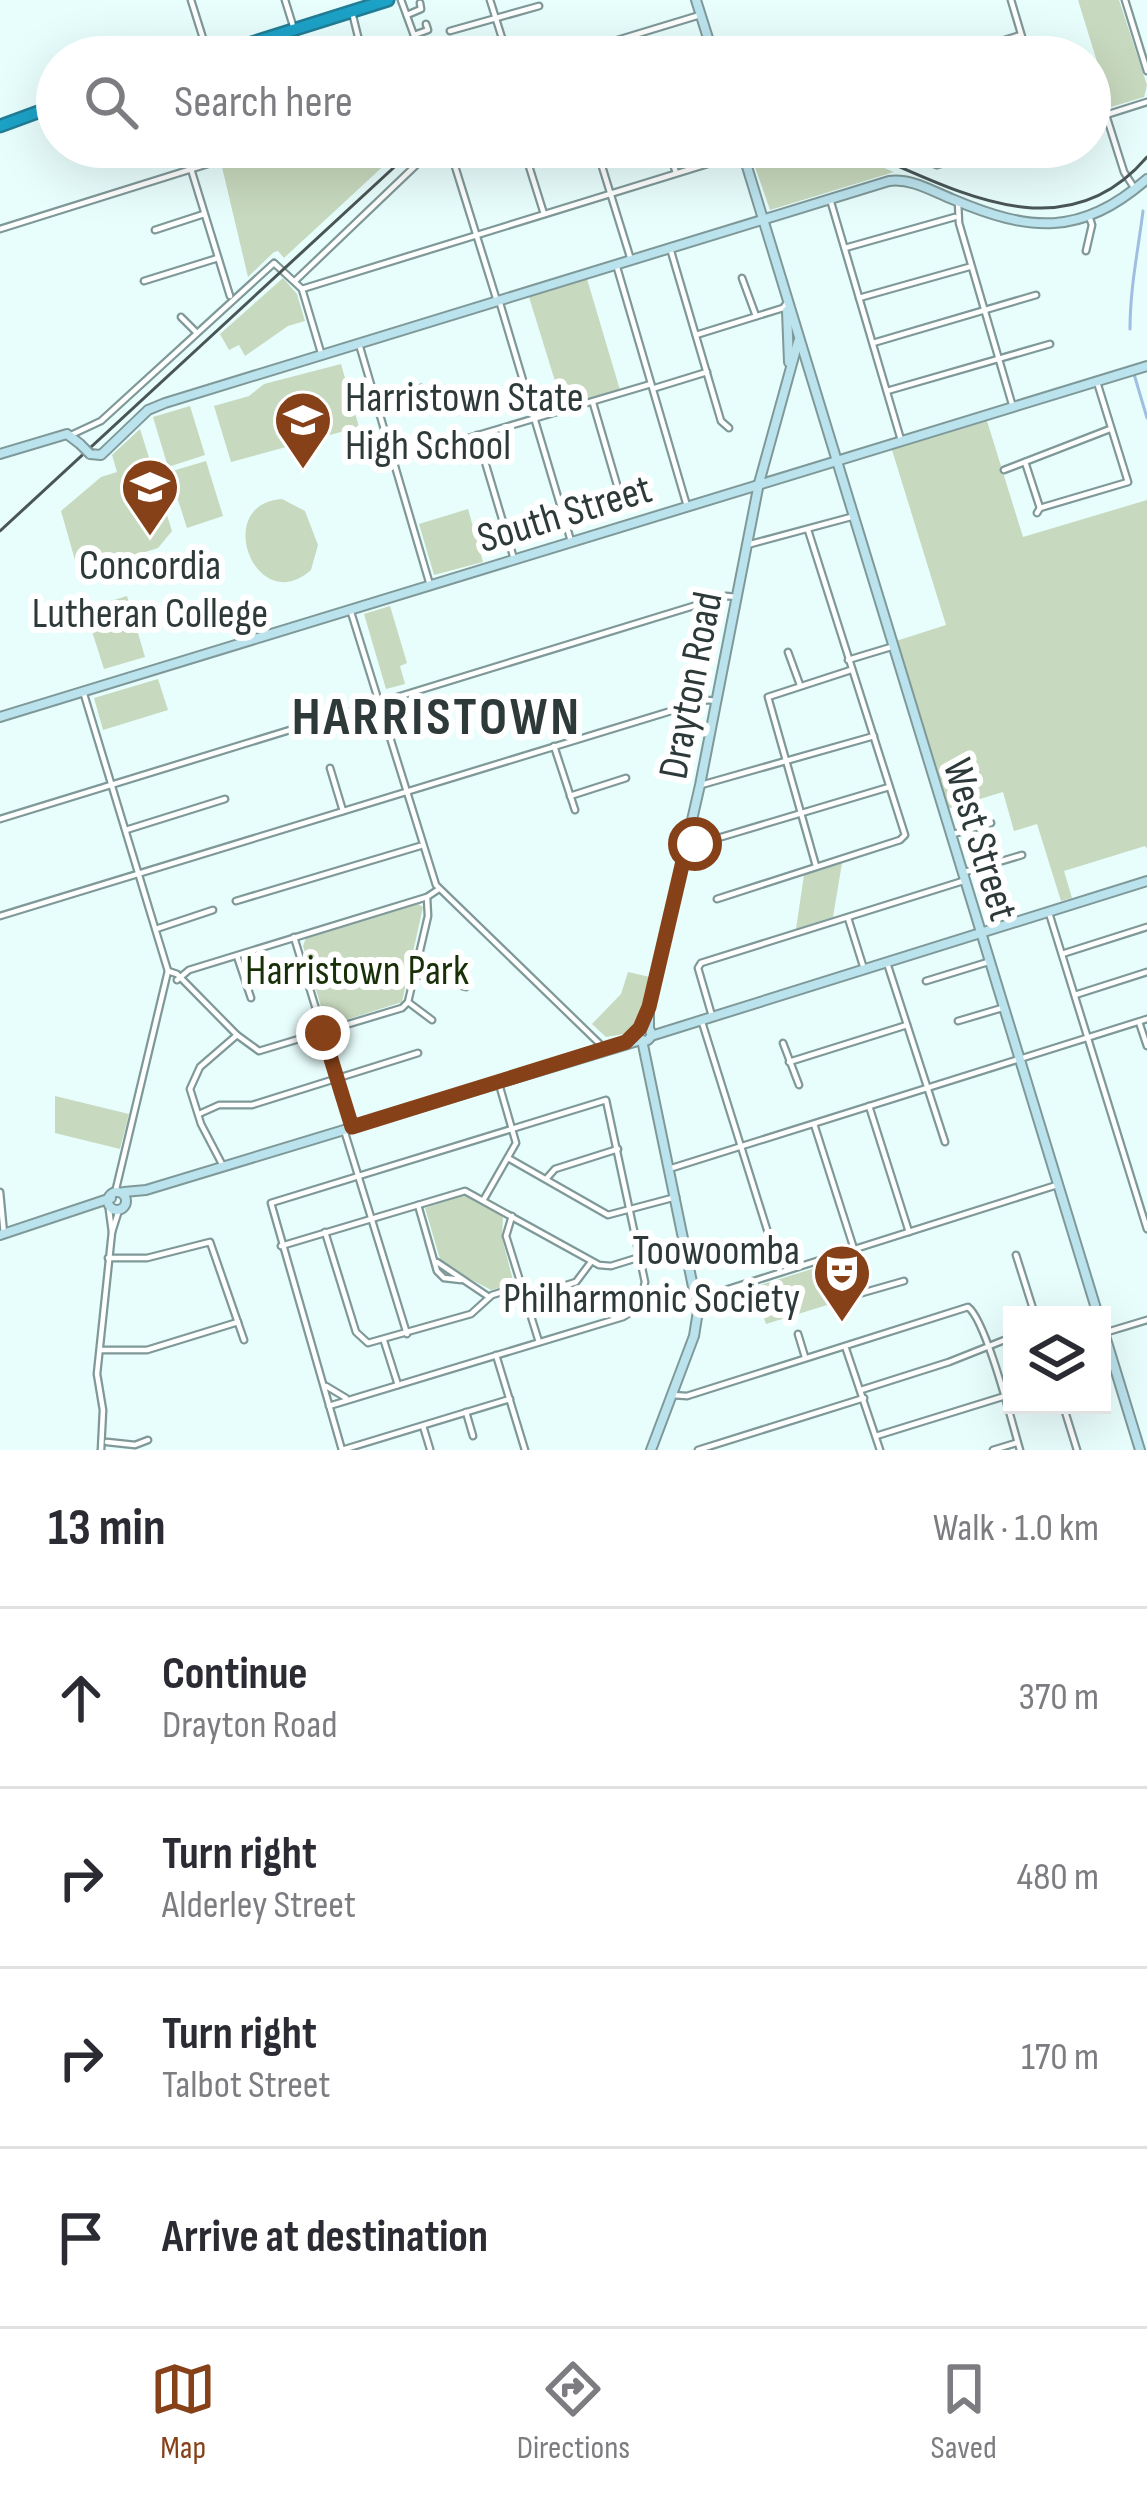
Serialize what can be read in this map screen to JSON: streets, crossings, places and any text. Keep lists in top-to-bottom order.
{
  "streets": {
    "street": ["South Street", "Drayton Road", "West Street"]
  },
  "crossings": [
    ["South Street", "Drayton Road"],
    ["South Street", "West Street"]
  ],
  "districts": ["HARRISTOWN"],
  "parks": ["Harristown Park"],
  "places": {
    "school or university": ["Harristown State High School", "Concordia Lutheran College"],
    "theatre": ["Toowoomba Philharmonic Society"]
  },
  "page": {
    "search": "Search here",
    "heading": ["13 min", "Walk · 1.0 km"],
    "list": [
      ["Continue", "Drayton Road", "370 m"],
      ["Turn right", "Alderley Street", "480 m"],
      ["Turn right", "Talbot Street", "170 m"],
      "Arrive at destination"
    ],
    "nav": ["Map", "Directions", "Saved"]
  }
}
